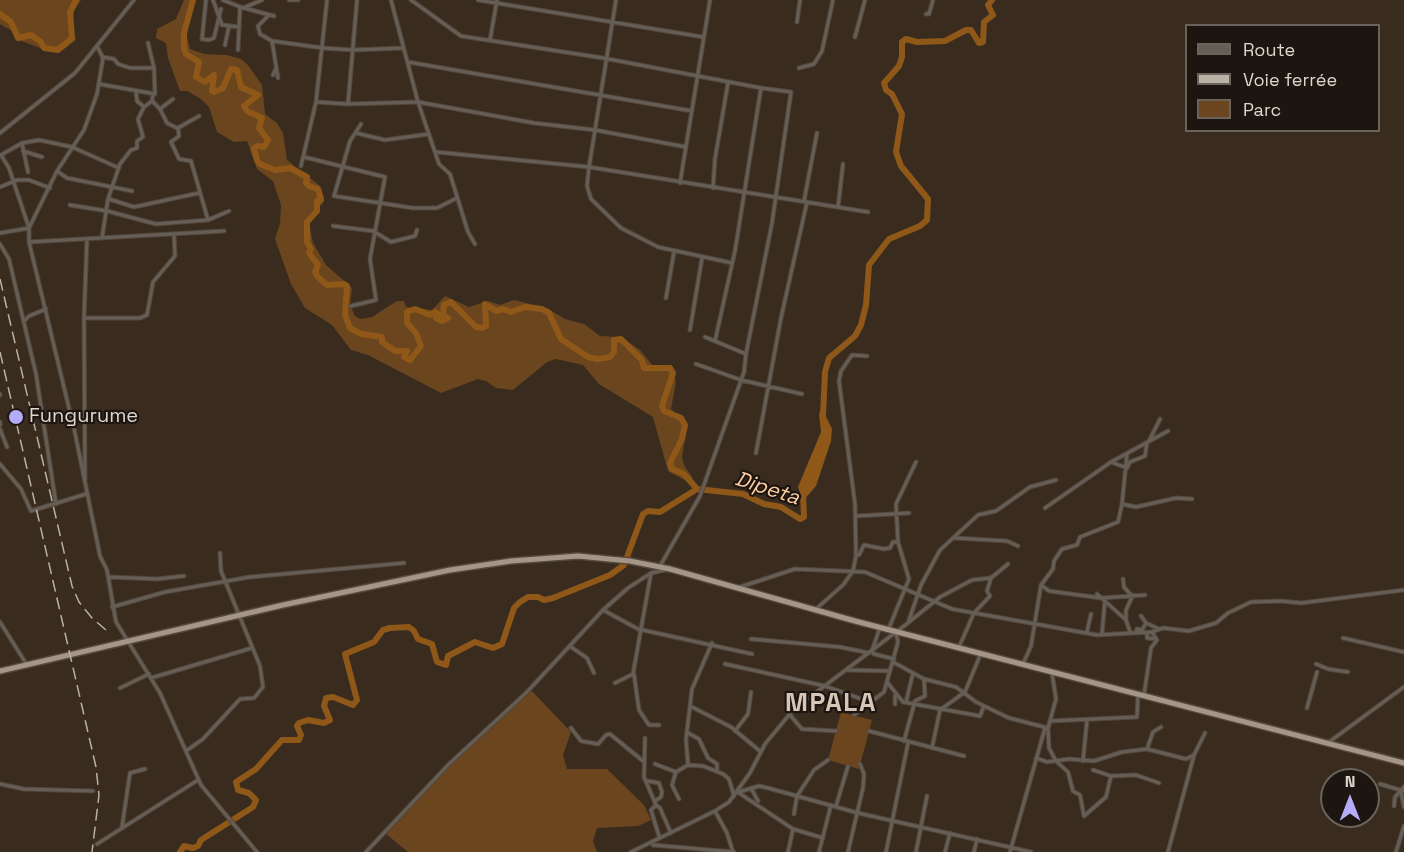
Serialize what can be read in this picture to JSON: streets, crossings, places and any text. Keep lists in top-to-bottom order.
{
  "districts": ["MPALA"],
  "water": ["Dipeta"],
  "places": ["Fungurume"],
  "legend": ["Route", "Voie ferrée", "Parc"],
  "north": "top"
}
